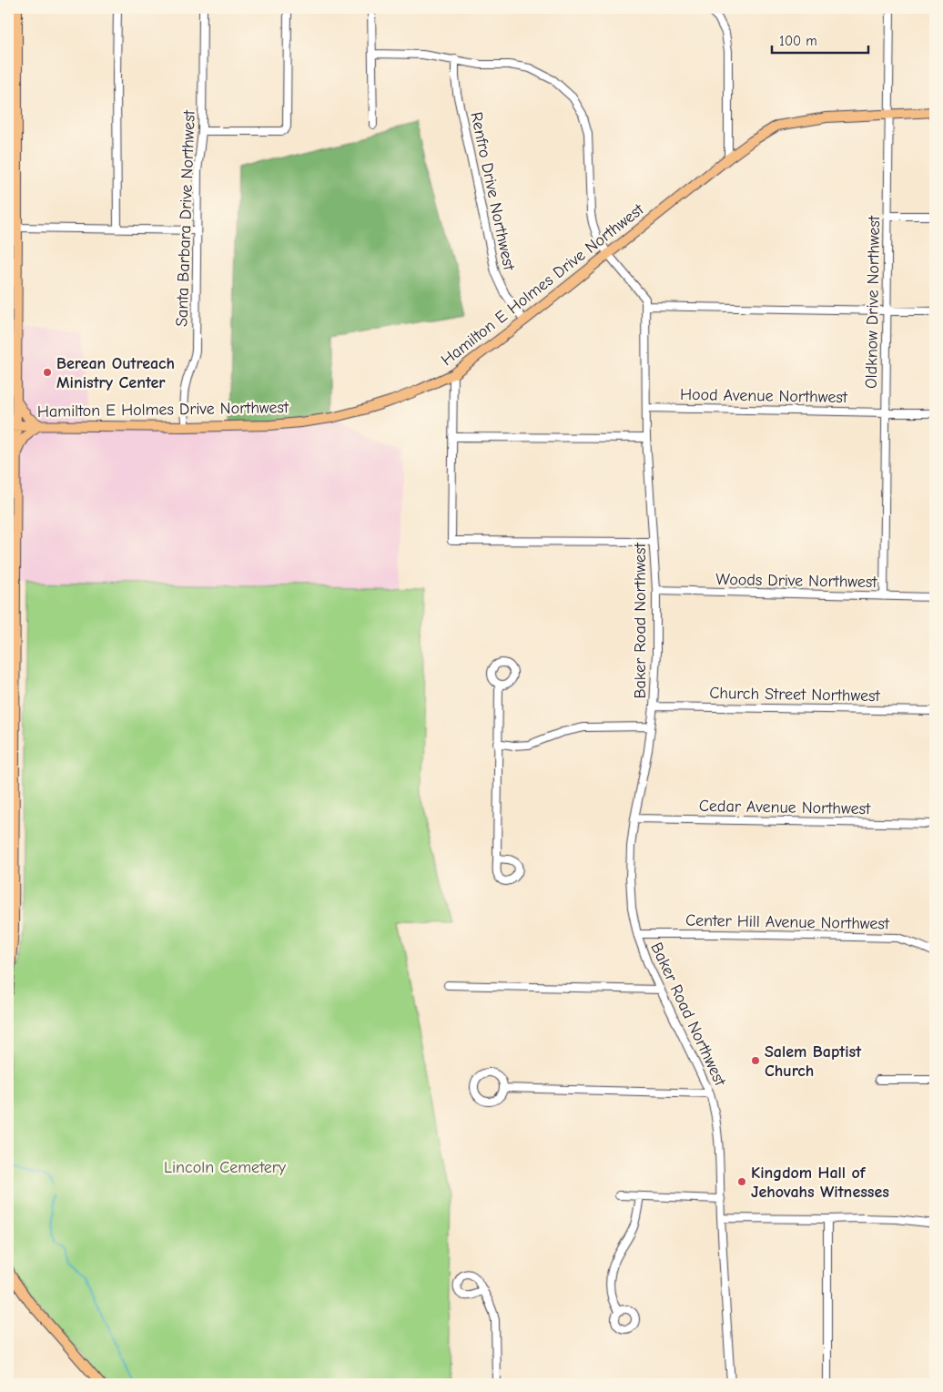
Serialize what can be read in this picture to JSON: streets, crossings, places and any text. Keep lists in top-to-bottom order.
{
  "streets": {
    "main road": ["Hamilton E Holmes Drive Northwest"],
    "street": [
      "Renfro Drive Northwest",
      "Santa Barbara Drive Northwest",
      "Oldknow Drive Northwest",
      "Hood Avenue Northwest",
      "Woods Drive Northwest",
      "Baker Road Northwest",
      "Church Street Northwest",
      "Cedar Avenue Northwest",
      "Center Hill Avenue Northwest"
    ]
  },
  "crossings": [
    ["Renfro Drive Northwest", "Hamilton E Holmes Drive Northwest"],
    ["Renfro Drive Northwest", "Baker Road Northwest"],
    ["Santa Barbara Drive Northwest", "Hamilton E Holmes Drive Northwest"],
    ["Hamilton E Holmes Drive Northwest", "Oldknow Drive Northwest"],
    ["Hamilton E Holmes Drive Northwest", "Baker Road Northwest"],
    ["Oldknow Drive Northwest", "Hood Avenue Northwest"],
    ["Oldknow Drive Northwest", "Woods Drive Northwest"],
    ["Hood Avenue Northwest", "Baker Road Northwest"],
    ["Woods Drive Northwest", "Baker Road Northwest"],
    ["Baker Road Northwest", "Church Street Northwest"],
    ["Baker Road Northwest", "Cedar Avenue Northwest"],
    ["Baker Road Northwest", "Center Hill Avenue Northwest"]
  ],
  "parks": ["Lincoln Cemetery"],
  "places": ["Berean Outreach Ministry Center", "Salem Baptist Church", "Kingdom Hall of Jehovahs Witnesses"],
  "scale_bar": "100 m"
}
